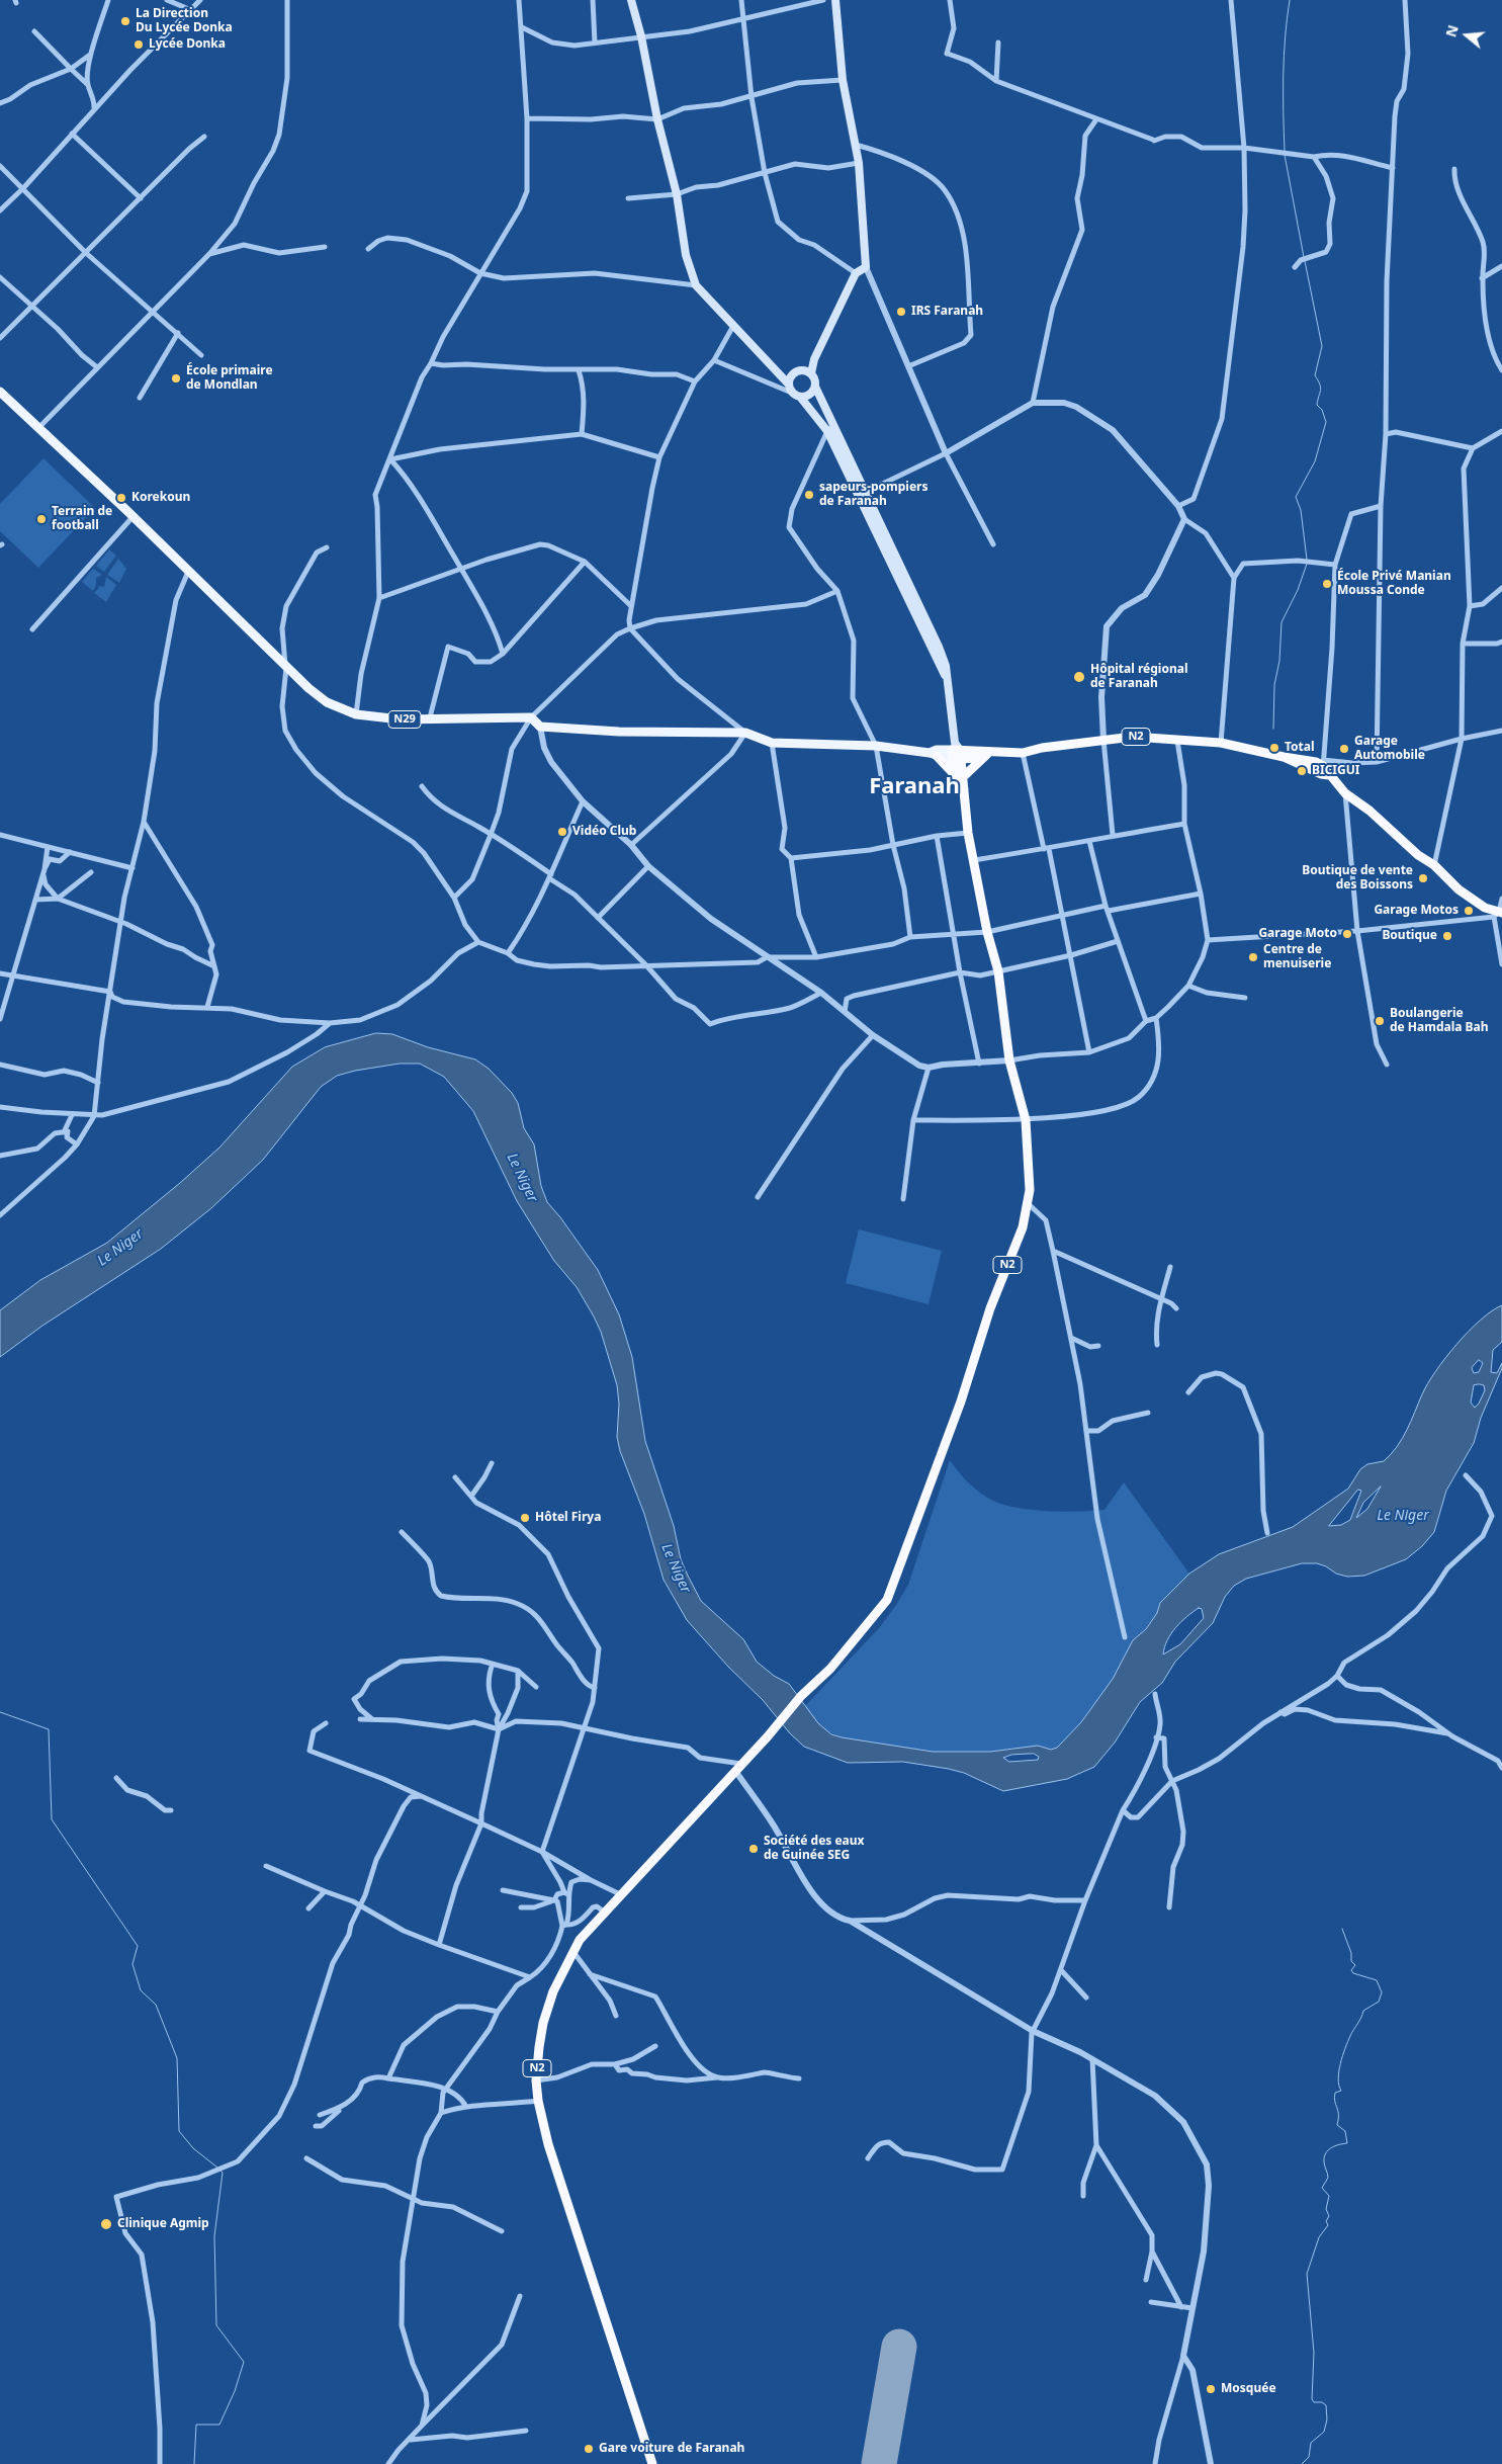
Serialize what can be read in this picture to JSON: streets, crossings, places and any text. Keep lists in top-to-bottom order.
{
  "streets": {
    "highway": ["N2"],
    "main road": ["N29"]
  },
  "districts": ["Faranah"],
  "water": ["Le Niger"],
  "places": [
    "La Direction Du Lycée Donka",
    "Lycée Donka",
    "IRS Faranah",
    "École primaire de Mondlan",
    "sapeurs-pompiers de Faranah",
    "Korekoun",
    "Terrain de football",
    "École Privé Manian Moussa Conde",
    "Hôpital régional de Faranah",
    "Total",
    "Garage Automobile",
    "BICIGUI",
    "Vidéo Club",
    "Boutique de vente des Boissons",
    "Garage Motos",
    "Garage Moto",
    "Boutique",
    "Centre de menuiserie",
    "Boulangerie de Hamdala Bah",
    "Hôtel Firya",
    "Société des eaux de Guinée SEG",
    "Clinique Agmip",
    "Mosquée",
    "Gare voiture de Faranah"
  ],
  "north": "left"
}
